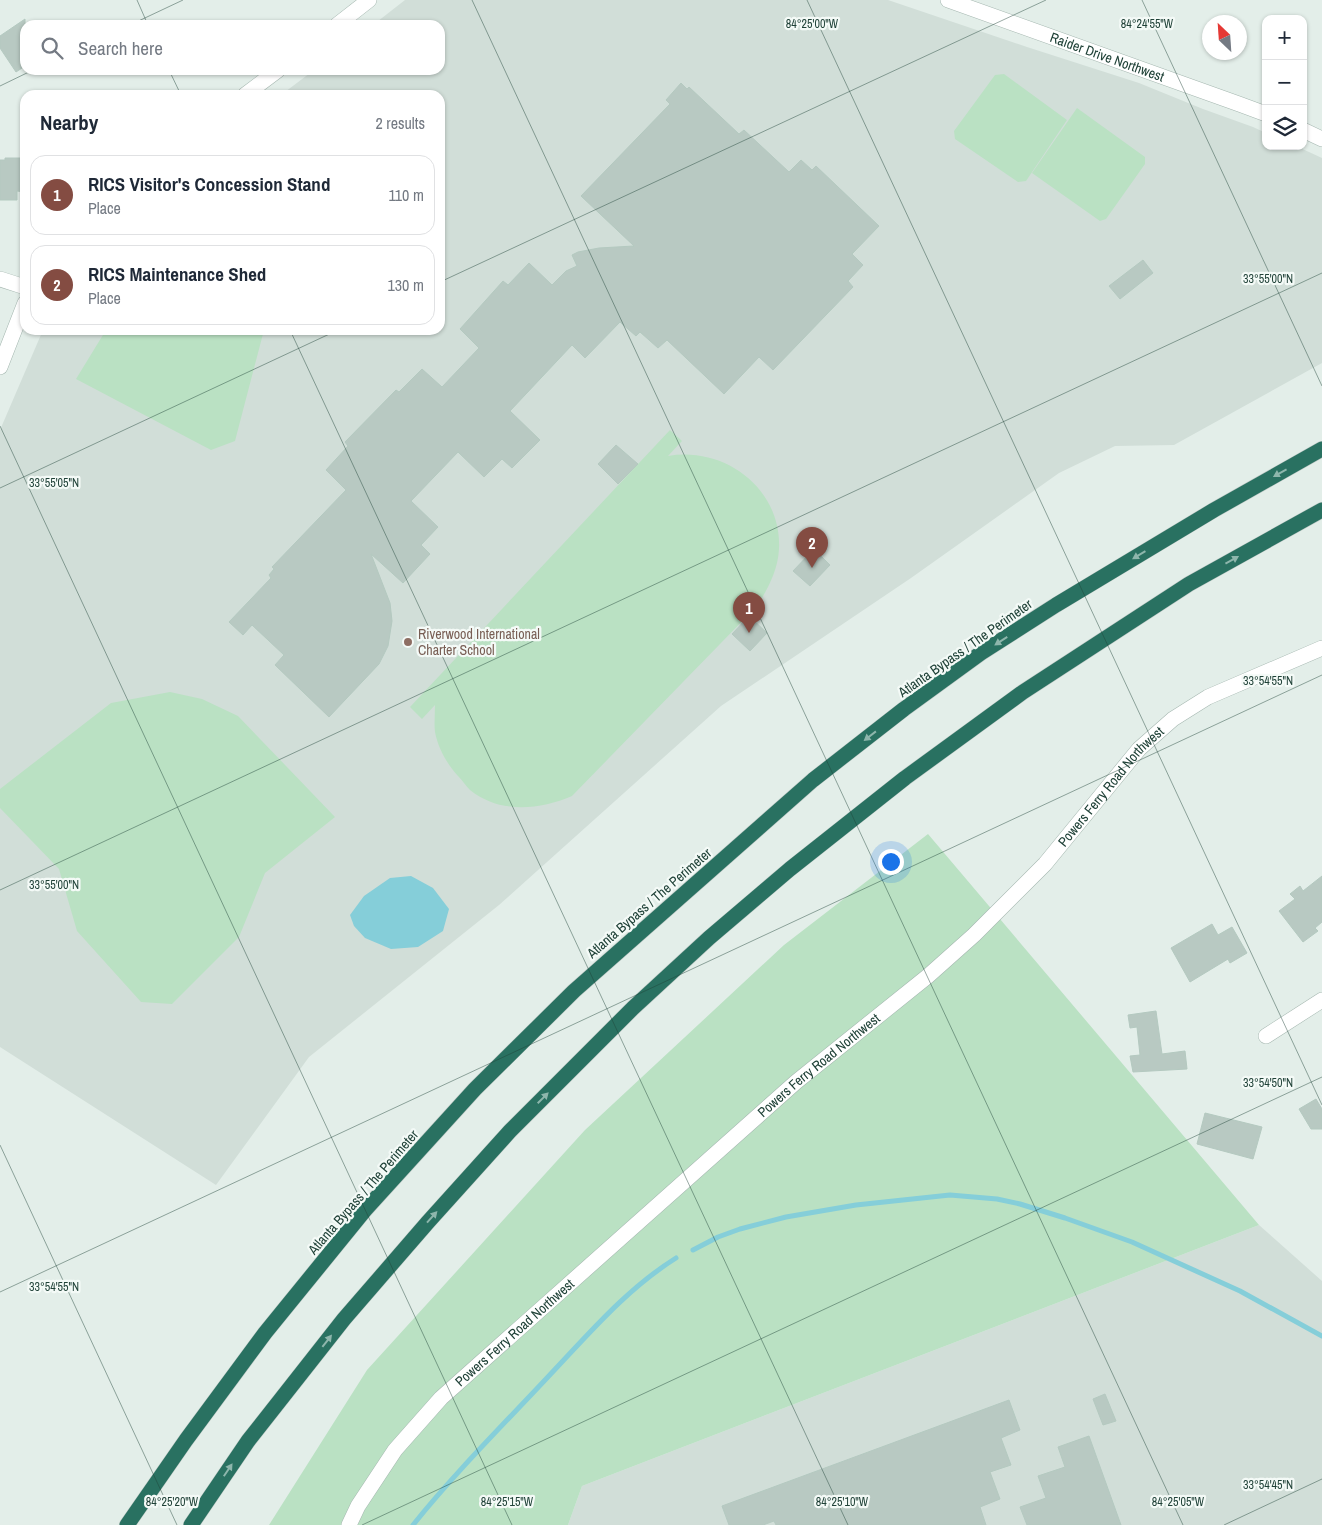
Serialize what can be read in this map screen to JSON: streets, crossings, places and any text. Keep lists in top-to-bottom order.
{
  "streets": {
    "highway": ["Atlanta Bypass / The Perimeter"],
    "street": ["Raider Drive Northwest", "Powers Ferry Road Northwest"]
  },
  "places": ["Riverwood International Charter School"],
  "north": "top left",
  "page": {
    "map_buttons": ["+", "−"],
    "search": "Search here",
    "heading": ["Nearby", "2 results"],
    "list": [
      {
        "mark": "1",
        "name": "RICS Visitor's Concession Stand",
        "note": "Place",
        "value": "110 m"
      },
      {
        "mark": "2",
        "name": "RICS Maintenance Shed",
        "note": "Place",
        "value": "130 m"
      }
    ],
    "pins": ["2", "1"]
  },
  "coordinates": [
    "84°25'00\"W",
    "84°24'55\"W",
    "33°55'00\"N",
    "33°55'05\"N",
    "33°54'55\"N",
    "33°54'50\"N",
    "33°54'45\"N",
    "84°25'20\"W",
    "84°25'15\"W",
    "84°25'10\"W",
    "84°25'05\"W"
  ]
}
